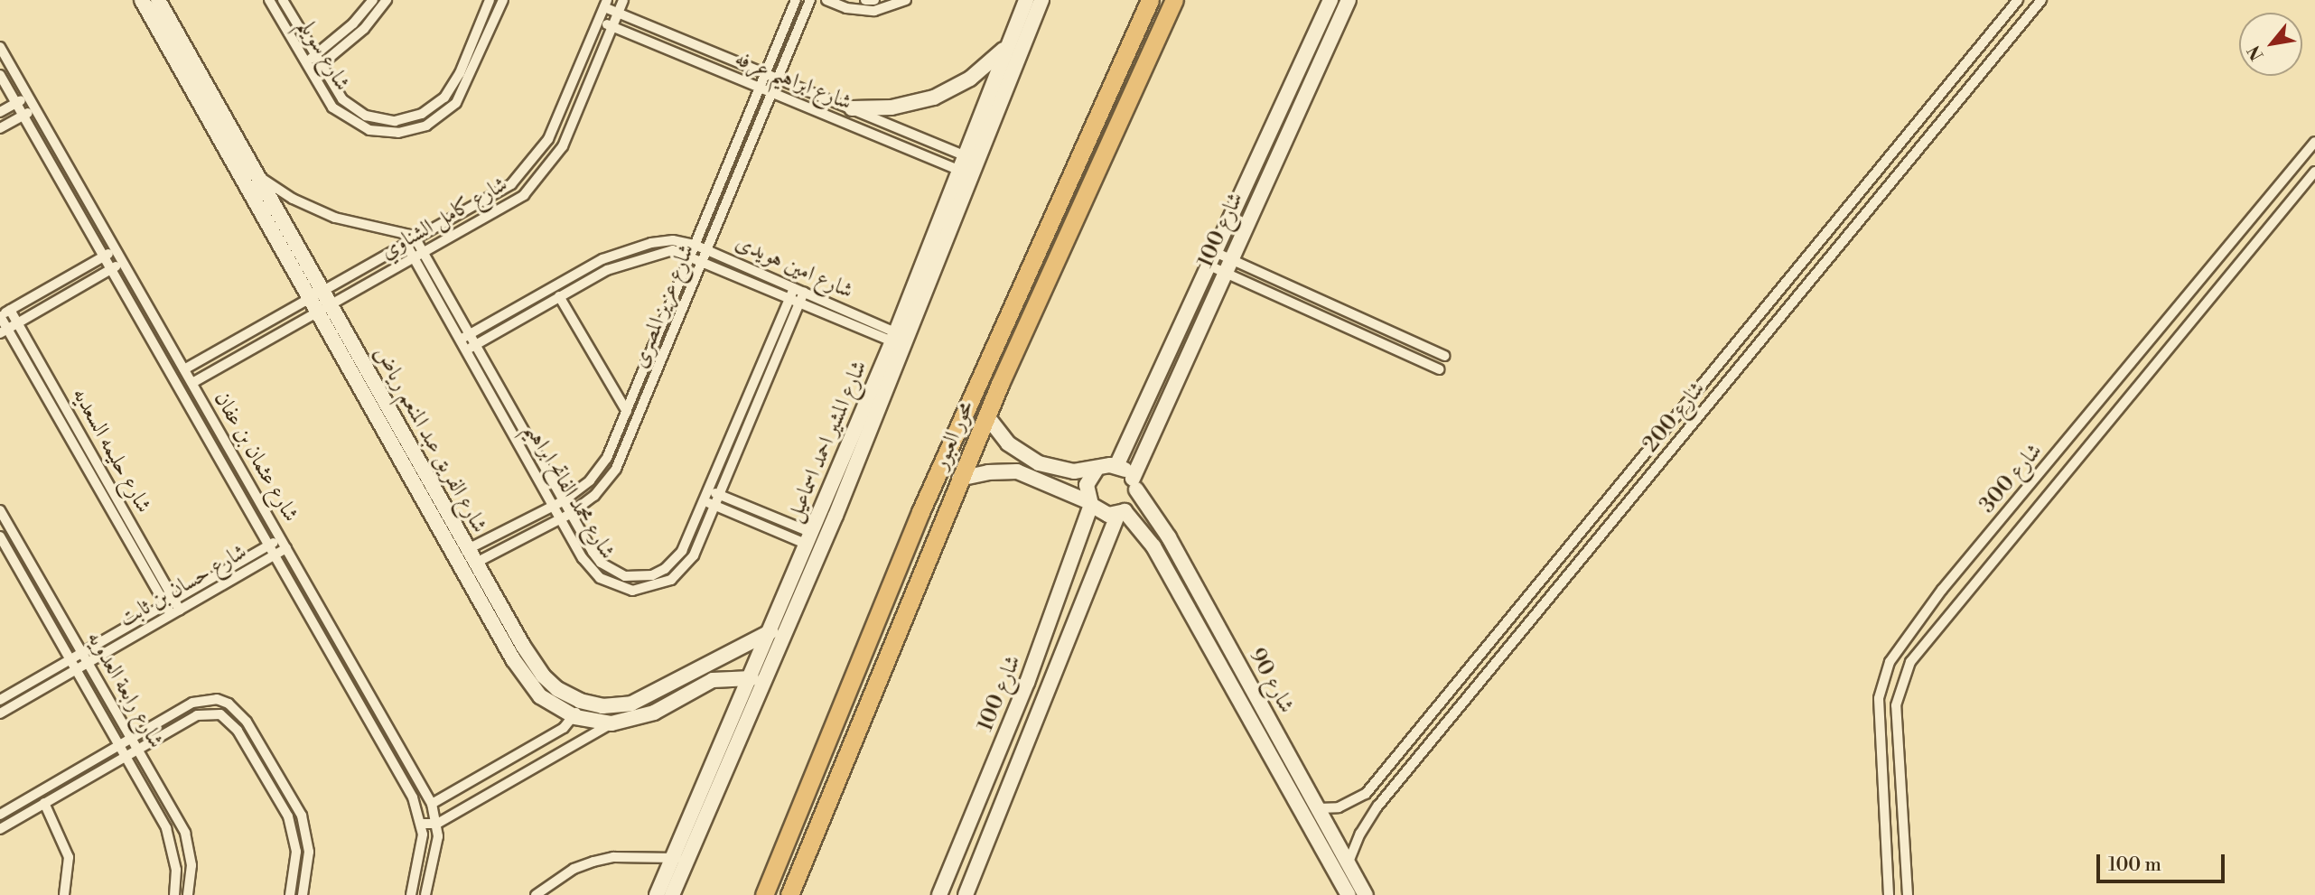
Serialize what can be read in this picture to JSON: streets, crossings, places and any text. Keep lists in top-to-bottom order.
{
  "streets": {
    "highway": ["محور العبور"],
    "street": [
      "شارع سويلم",
      "شارع ابراهيم عرفه",
      "شارع كامل الشناوي",
      "شارع 100",
      "شارع امين هويدى",
      "شارع عزيز المصرى",
      "شارع 200",
      "شارع الفريق عبد المنعم رياض",
      "شارع المشير احمد اسماعيل",
      "شارع حليمه السعديه",
      "شارع عثمان بن عفان",
      "شارع 300",
      "شارع محمد الفاتح ابراهيم",
      "شارع حسان بن ثابت",
      "شارع 90",
      "شارع رابعة العدويه"
    ]
  },
  "crossings": [
    ["شارع ابراهيم عرفه", "شارع كامل الشناوي"],
    ["شارع ابراهيم عرفه", "شارع عزيز المصرى"],
    ["شارع ابراهيم عرفه", "شارع المشير احمد اسماعيل"],
    ["شارع كامل الشناوي", "شارع الفريق عبد المنعم رياض"],
    ["شارع كامل الشناوي", "شارع عثمان بن عفان"],
    ["شارع كامل الشناوي", "شارع محمد الفاتح ابراهيم"],
    ["شارع 100", "شارع 90"],
    ["شارع امين هويدى", "شارع عزيز المصرى"],
    ["شارع امين هويدى", "شارع المشير احمد اسماعيل"],
    ["شارع امين هويدى", "شارع محمد الفاتح ابراهيم"],
    ["شارع عزيز المصرى", "شارع الفريق عبد المنعم رياض"],
    ["شارع عزيز المصرى", "شارع محمد الفاتح ابراهيم"],
    ["شارع 200", "شارع 90"],
    ["شارع الفريق عبد المنعم رياض", "شارع المشير احمد اسماعيل"],
    ["شارع حليمه السعديه", "شارع حسان بن ثابت"],
    ["شارع عثمان بن عفان", "شارع حسان بن ثابت"],
    ["شارع حسان بن ثابت", "شارع رابعة العدويه"]
  ],
  "scale_bar": "100 m",
  "north": "bottom left"
}
